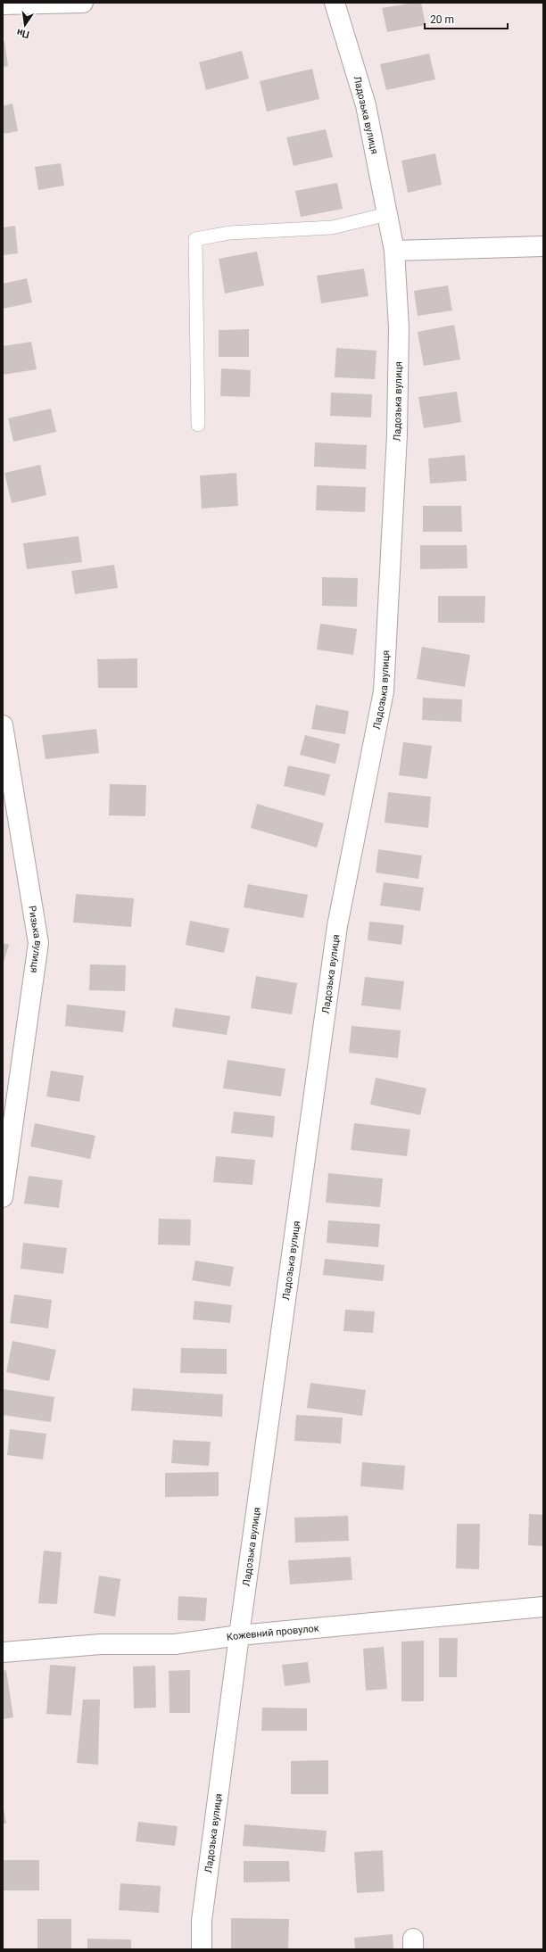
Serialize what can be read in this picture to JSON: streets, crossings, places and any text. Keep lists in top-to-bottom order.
{
  "streets": {
    "street": ["Ладозька вулиця", "Ризька вулиця", "Кожевний провулок"]
  },
  "crossings": [
    ["Ладозька вулиця", "Кожевний провулок"]
  ],
  "scale_bar": "20 m",
  "north": "bottom"
}
